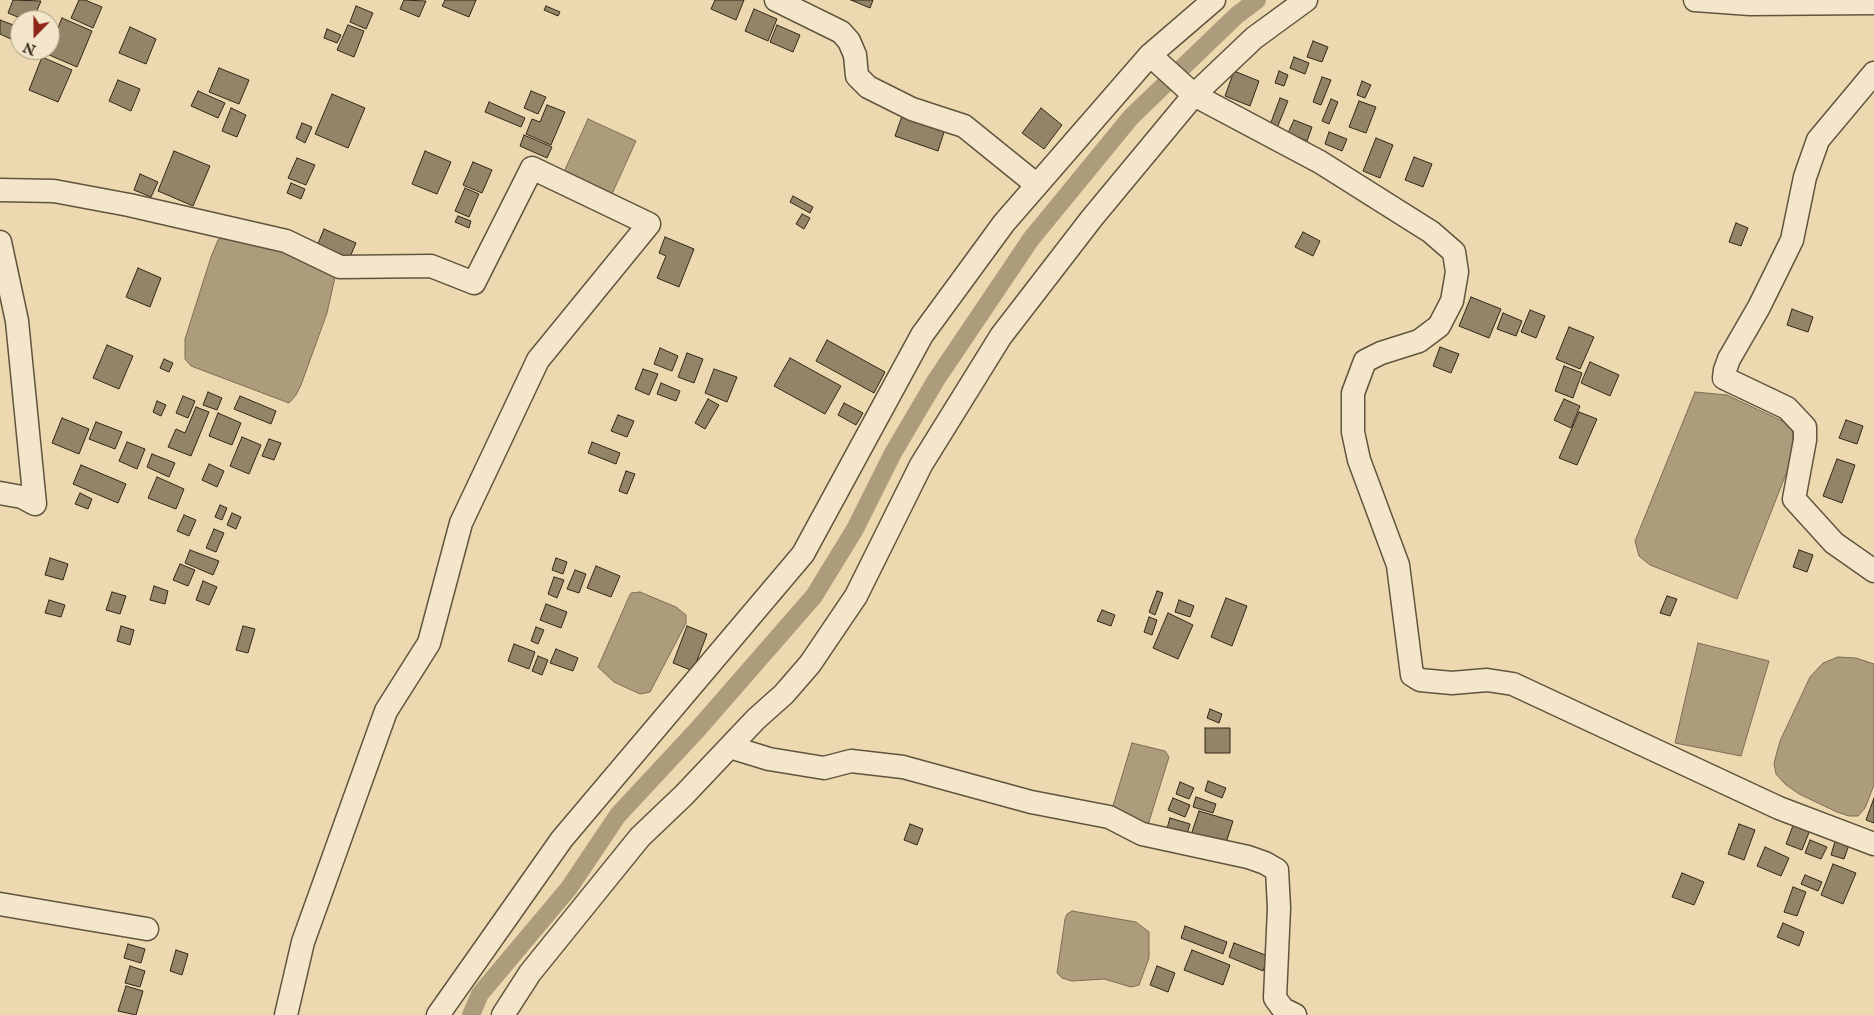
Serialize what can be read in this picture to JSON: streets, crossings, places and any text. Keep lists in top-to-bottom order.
{
  "north": "bottom"
}
